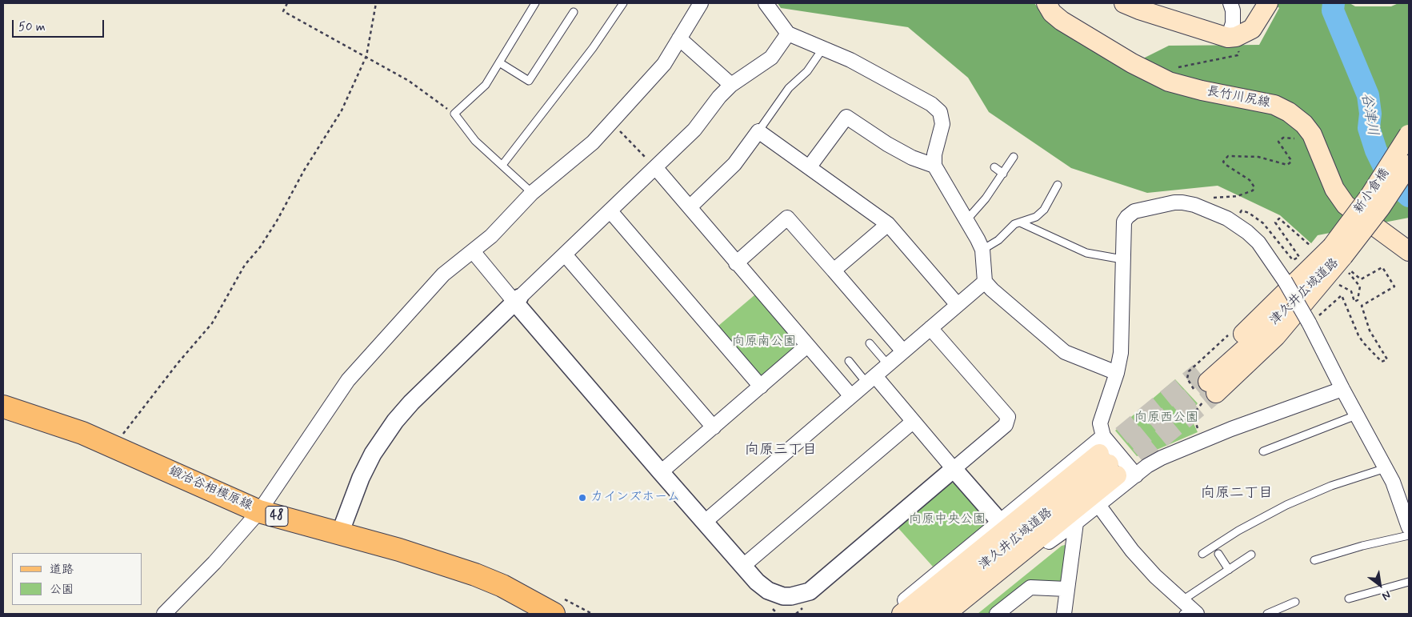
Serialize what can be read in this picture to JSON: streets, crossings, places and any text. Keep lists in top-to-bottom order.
{
  "streets": {
    "main road": [
      "長竹川尻線",
      "新小倉橋",
      "津久井広域道路",
      "鍛冶谷相模原線",
      "48"
    ]
  },
  "crossings": [
    ["新小倉橋", "津久井広域道路"]
  ],
  "districts": ["向原三丁目", "向原二丁目"],
  "water": ["谷津川"],
  "parks": ["向原南公園", "向原西公園", "向原中央公園"],
  "places": ["カインズホーム"],
  "legend": ["道路", "公園"],
  "scale_bar": "50 m",
  "north": "bottom right"
}
